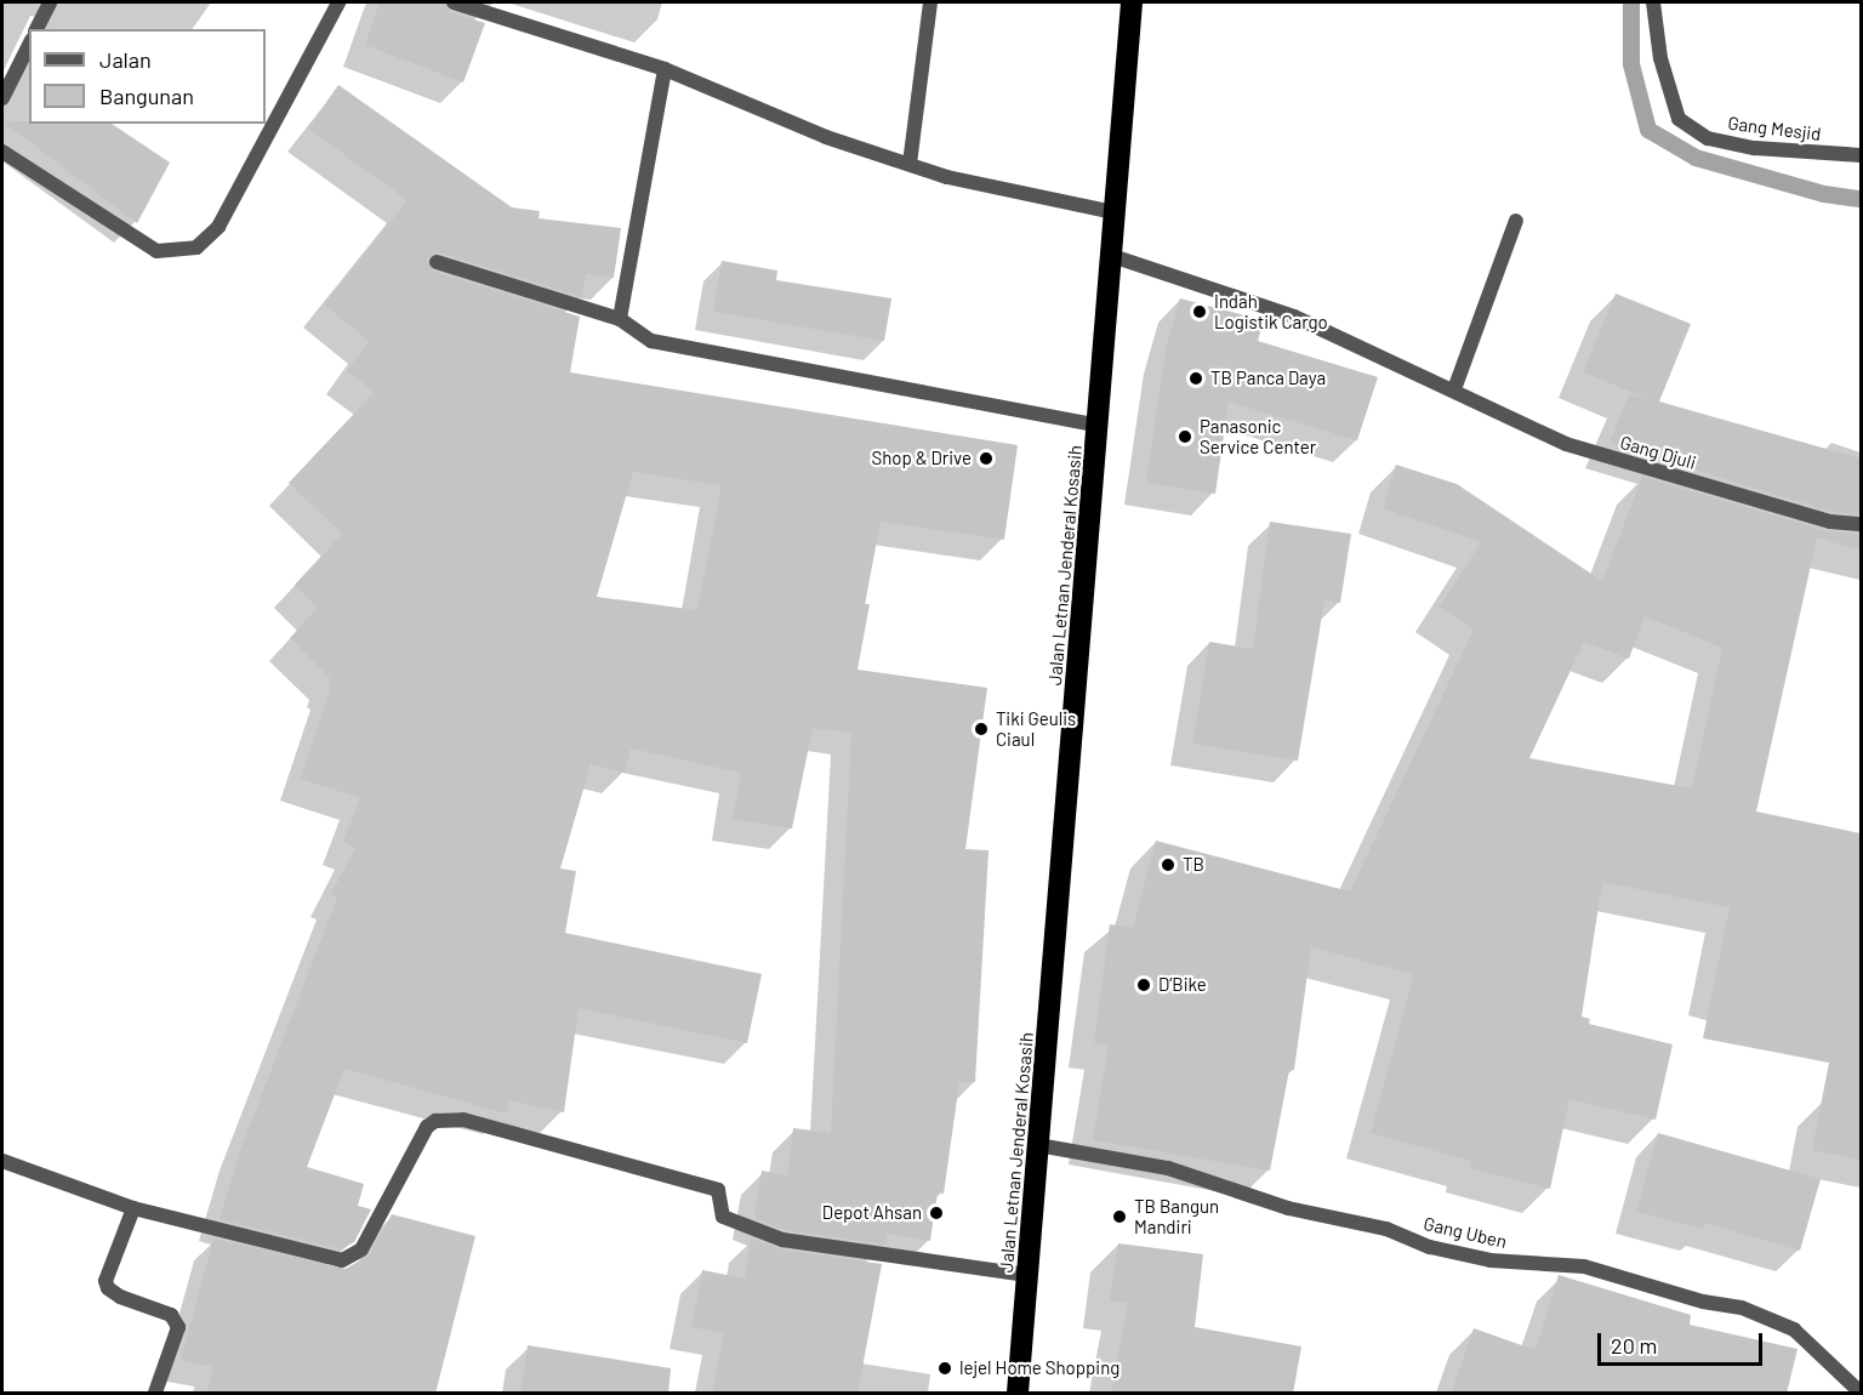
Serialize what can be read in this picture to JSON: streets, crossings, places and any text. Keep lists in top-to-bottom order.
{
  "streets": {
    "highway": ["Jalan Letnan Jenderal Kosasih"],
    "street": ["Gang Mesjid", "Gang Djuli", "Gang Uben"]
  },
  "crossings": [
    ["Gang Djuli", "Jalan Letnan Jenderal Kosasih"],
    ["Jalan Letnan Jenderal Kosasih", "Gang Uben"]
  ],
  "places": [
    "Indah Logistik Cargo",
    "TB Panca Daya",
    "Panasonic Service Center",
    "Shop & Drive",
    "Tiki Geulis Ciaul",
    "TB",
    "D’Bike",
    "Depot Ahsan",
    "TB Bangun Mandiri",
    "lejel Home Shopping"
  ],
  "legend": ["Jalan", "Bangunan"],
  "scale_bar": "20 m"
}
